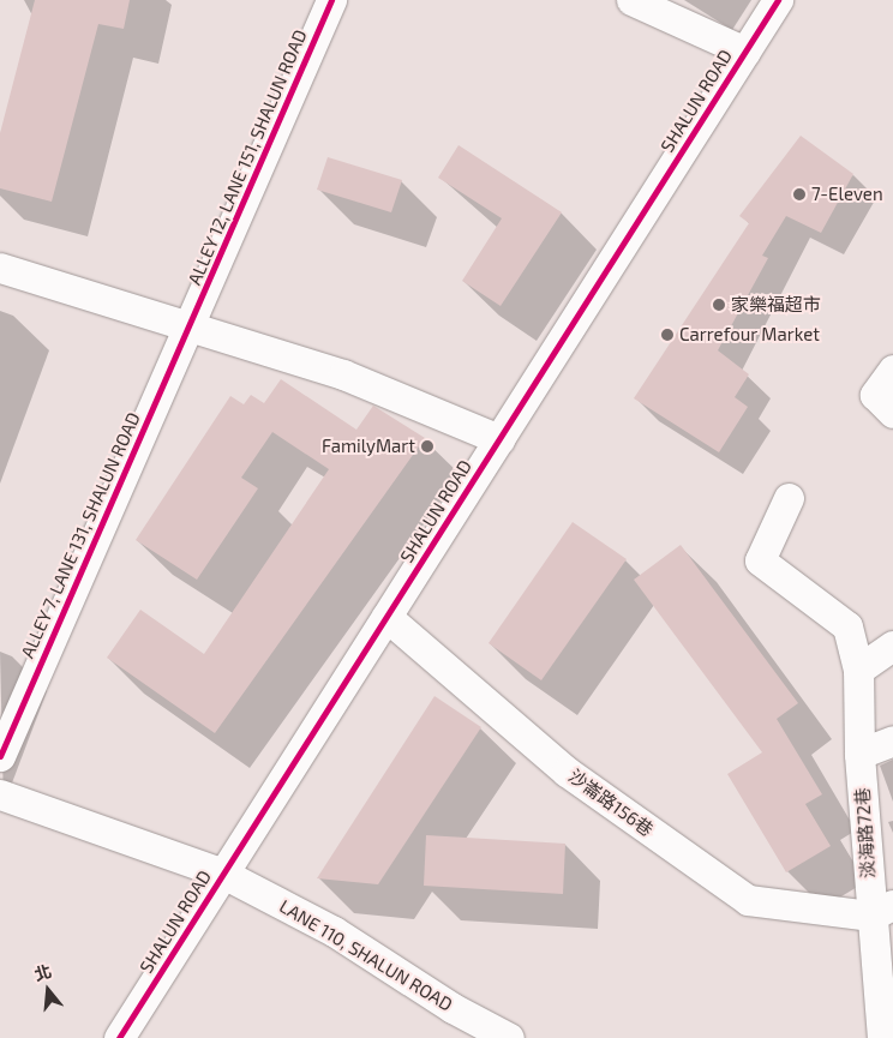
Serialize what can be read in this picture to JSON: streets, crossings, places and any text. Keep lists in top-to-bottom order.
{
  "streets": {
    "street": [
      "SHALUN ROAD",
      "ALLEY 12, LANE 151, SHALUN ROAD",
      "ALLEY 7, LANE 131, SHALUN ROAD",
      "沙崙路156巷",
      "淡海路72巷",
      "LANE 110, SHALUN ROAD"
    ]
  },
  "crossings": [
    ["SHALUN ROAD", "沙崙路156巷"],
    ["SHALUN ROAD", "LANE 110, SHALUN ROAD"],
    ["ALLEY 12, LANE 151, SHALUN ROAD", "ALLEY 7, LANE 131, SHALUN ROAD"],
    ["沙崙路156巷", "淡海路72巷"]
  ],
  "places": [
    "7-Eleven",
    "家樂福超市",
    "Carrefour Market",
    "FamilyMart"
  ],
  "north": "top"
}
